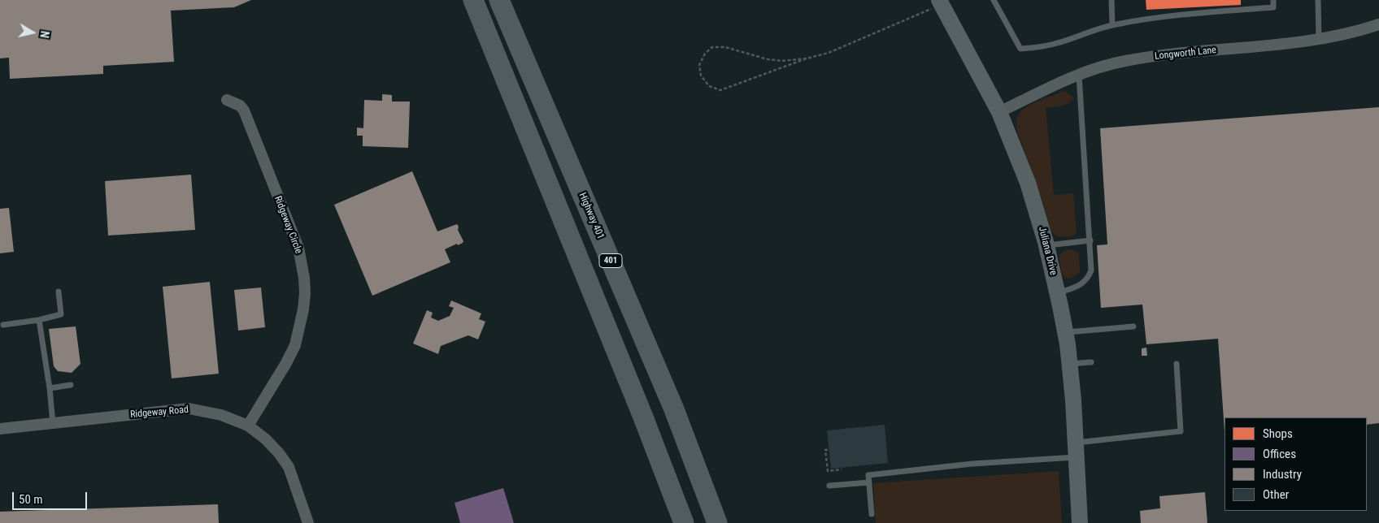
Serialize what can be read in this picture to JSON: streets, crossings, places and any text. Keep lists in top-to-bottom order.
{
  "streets": {
    "highway": ["Highway 401", "401"],
    "street": [
      "Longworth Lane",
      "Ridgeway Circle",
      "Juliana Drive",
      "Ridgeway Road"
    ]
  },
  "crossings": [
    ["Longworth Lane", "Juliana Drive"],
    ["Ridgeway Circle", "Ridgeway Road"]
  ],
  "legend": [
    "Shops",
    "Offices",
    "Industry",
    "Other"
  ],
  "scale_bar": "50 m",
  "north": "right"
}
